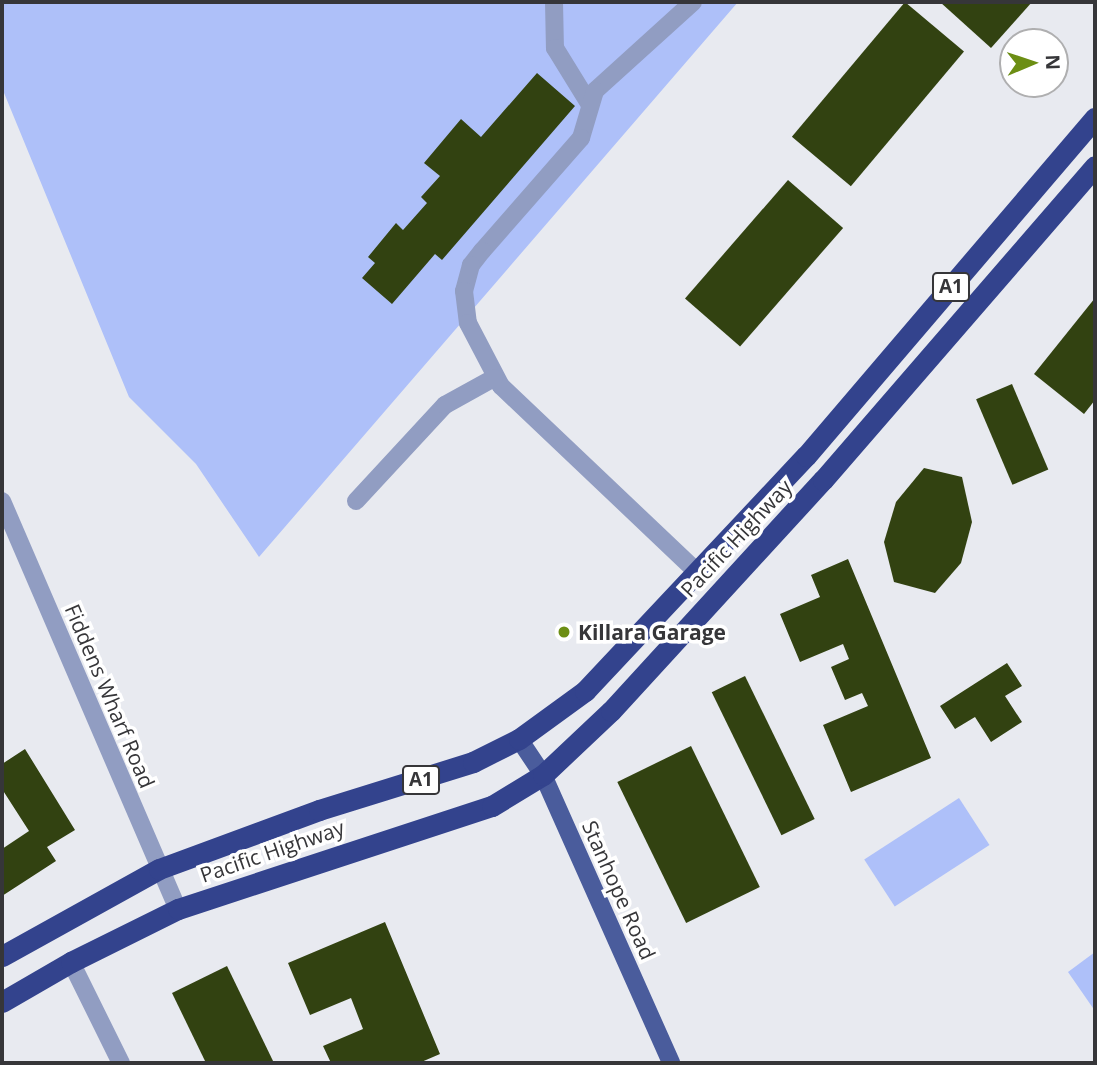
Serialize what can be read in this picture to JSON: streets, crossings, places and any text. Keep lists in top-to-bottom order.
{
  "streets": {
    "highway": ["A1", "Pacific Highway"],
    "main road": ["Stanhope Road"],
    "street": ["Fiddens Wharf Road"]
  },
  "crossings": [
    ["Pacific Highway", "Fiddens Wharf Road"],
    ["Pacific Highway", "Stanhope Road"]
  ],
  "places": ["Killara Garage"],
  "north": "right"
}
